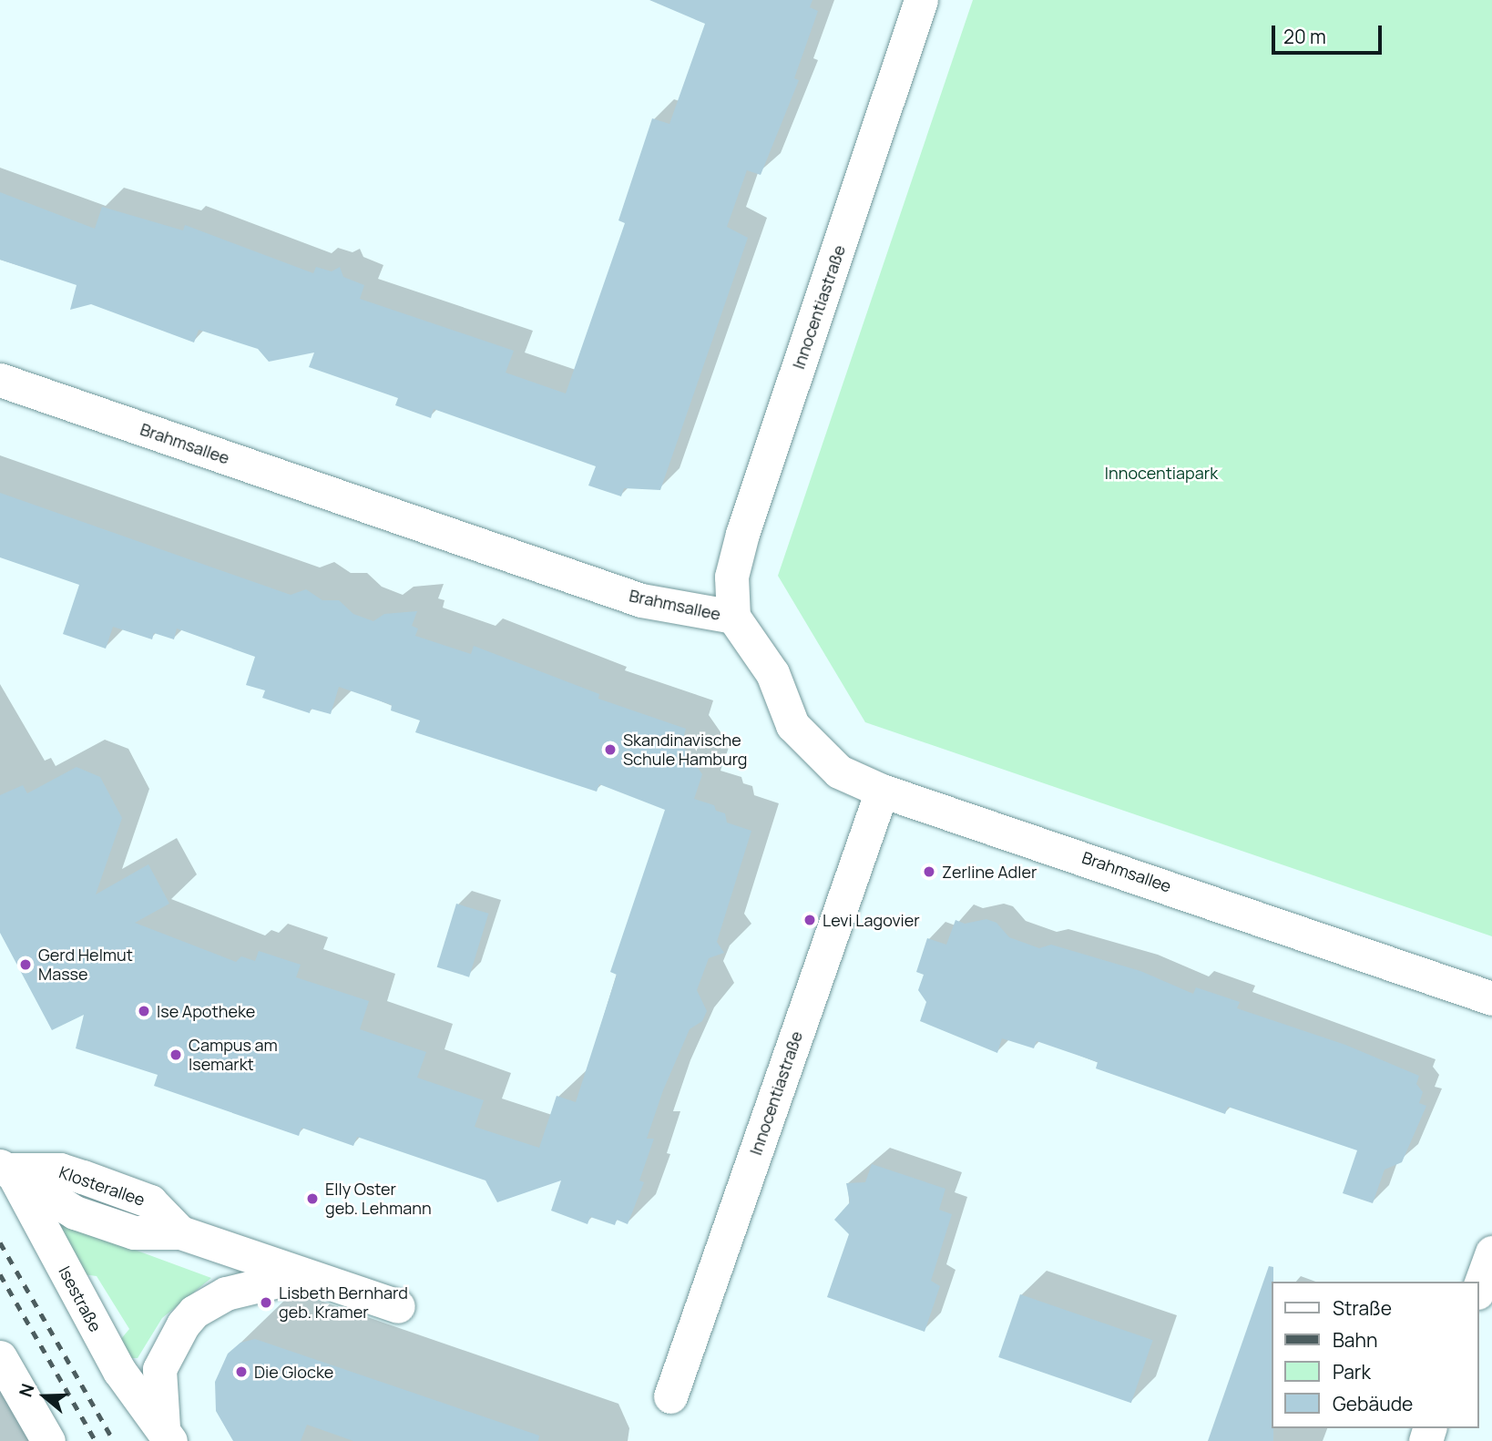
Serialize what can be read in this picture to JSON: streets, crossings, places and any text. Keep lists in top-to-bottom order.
{
  "streets": {
    "street": [
      "Innocentiastraße",
      "Brahmsallee",
      "Klosterallee",
      "Isestraße"
    ]
  },
  "crossings": [
    ["Innocentiastraße", "Brahmsallee"],
    ["Klosterallee", "Isestraße"]
  ],
  "parks": ["Innocentiapark"],
  "places": [
    "Skandinavische Schule Hamburg",
    "Zerline Adler",
    "Levi Lagovier",
    "Gerd Helmut Masse",
    "Ise Apotheke",
    "Campus am Isemarkt",
    "Elly Oster geb. Lehmann",
    "Lisbeth Bernhard geb. Kramer",
    "Die Glocke"
  ],
  "legend": [
    "Straße",
    "Bahn",
    "Park",
    "Gebäude"
  ],
  "scale_bar": "20 m",
  "north": "left"
}
